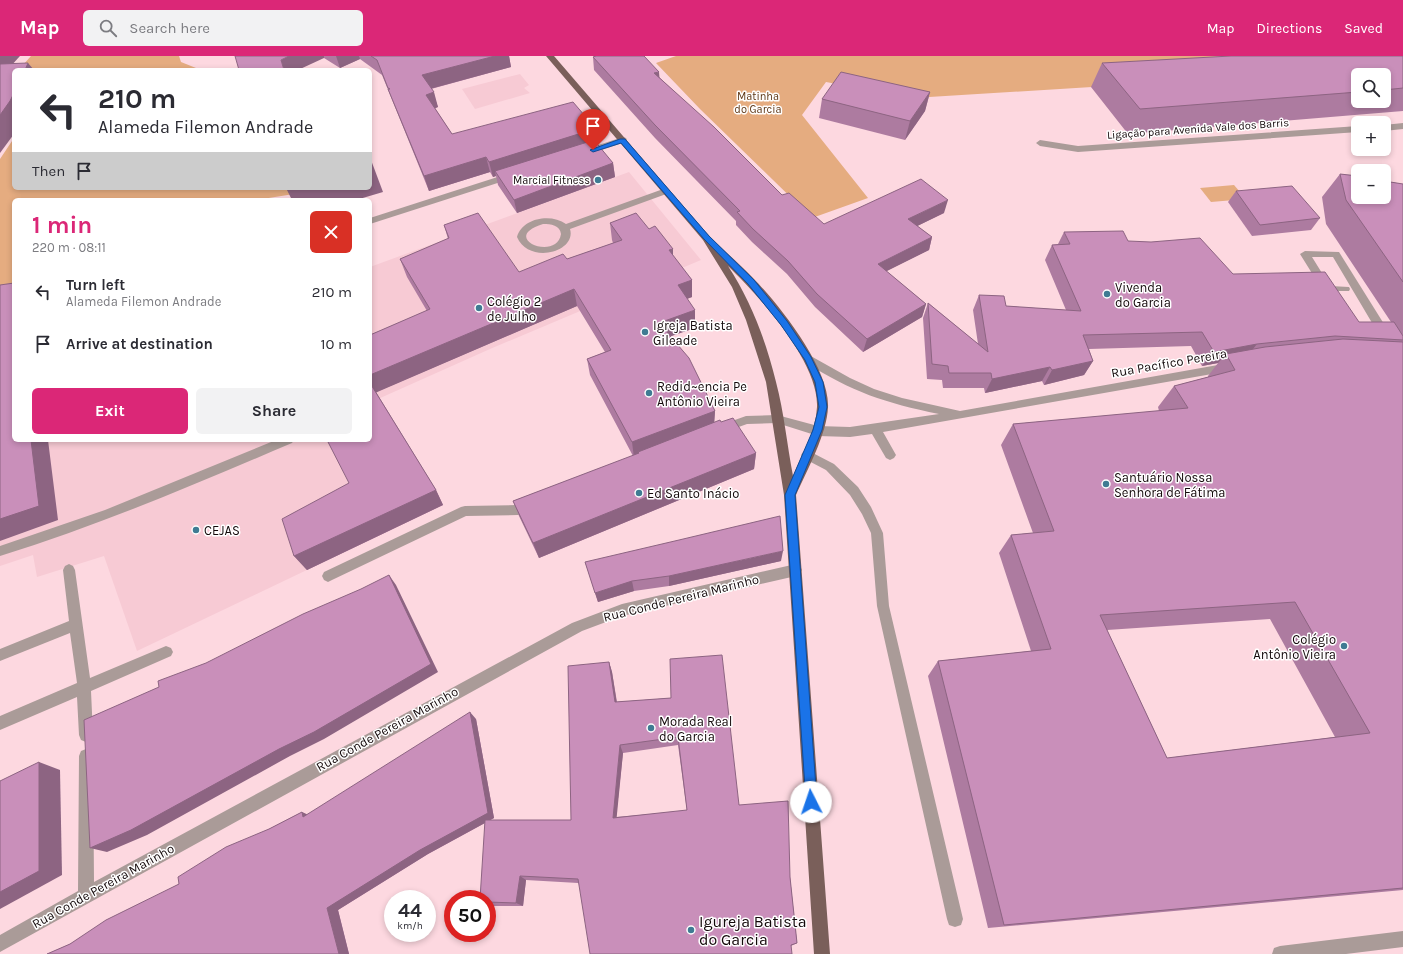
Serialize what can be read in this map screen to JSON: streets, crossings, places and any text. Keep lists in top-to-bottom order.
{
  "streets": {
    "street": ["Ligação para Avenida Vale dos Barris", "Rua Pacífico Pereira", "Rua Conde Pereira Marinho"]
  },
  "parks": ["Matinha do Garcia"],
  "places": [
    "Marcial Fitness",
    "Vivenda do Garcia",
    "Colégio 2 de Julho",
    "Igreja Batista Gileade",
    "Redid~encia Pe Antônio Vieira",
    "Santuário Nossa Senhora de Fátima",
    "Ed Santo Inácio",
    "CEJAS",
    "Colégio Antônio Vieira",
    "Morada Real do Garcia",
    "Igureja Batista do Garcia"
  ],
  "page": {
    "header": "Map",
    "search": "Search here",
    "nav": ["Map", "Directions", "Saved"],
    "map_buttons": ["+", "−"],
    "turn": ["210 m", "Alameda Filemon Andrade"],
    "then": "Then",
    "heading": ["1 min", "220 m · 08:11"],
    "list": [
      {
        "name": "Turn left",
        "note": "Alameda Filemon Andrade",
        "value": "210 m"
      },
      {
        "name": "Arrive at destination",
        "value": "10 m"
      }
    ],
    "buttons": ["Exit", "Share"],
    "speed": "44 km/h",
    "limit": "50"
  }
}
